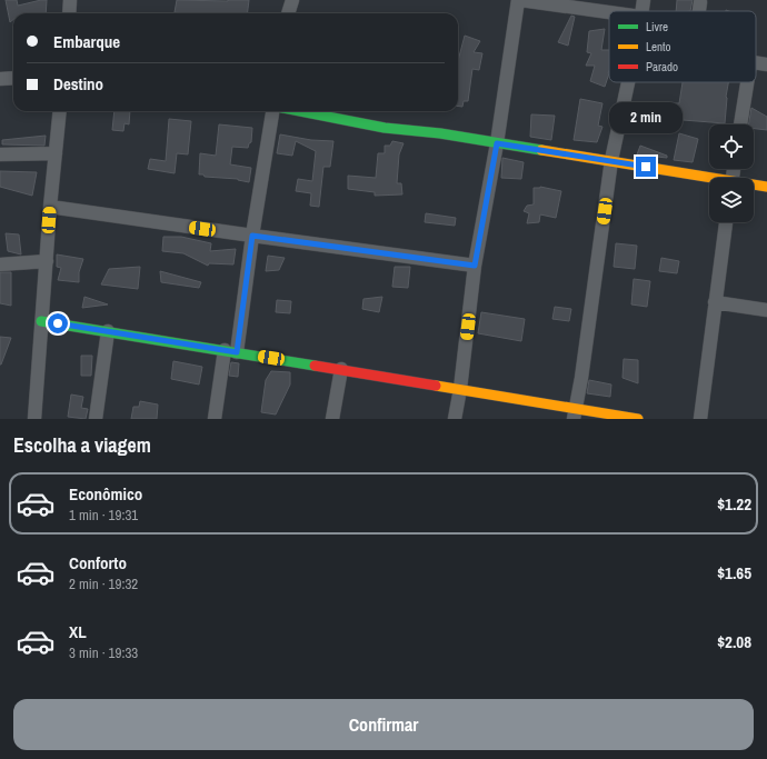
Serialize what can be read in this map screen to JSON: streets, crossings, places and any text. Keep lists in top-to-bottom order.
{
  "legend": ["Livre", "Lento", "Parado"],
  "page": {
    "banner": ["Embarque", "Destino"],
    "bubble": "2 min",
    "heading": "Escolha a viagem",
    "list": [
      {
        "name": "Econômico",
        "note": "1 min · 19:31",
        "value": "$1.22"
      },
      {
        "name": "Conforto",
        "note": "2 min · 19:32",
        "value": "$1.65"
      },
      {
        "name": "XL",
        "note": "3 min · 19:33",
        "value": "$2.08"
      }
    ],
    "buttons": "Confirmar"
  }
}
